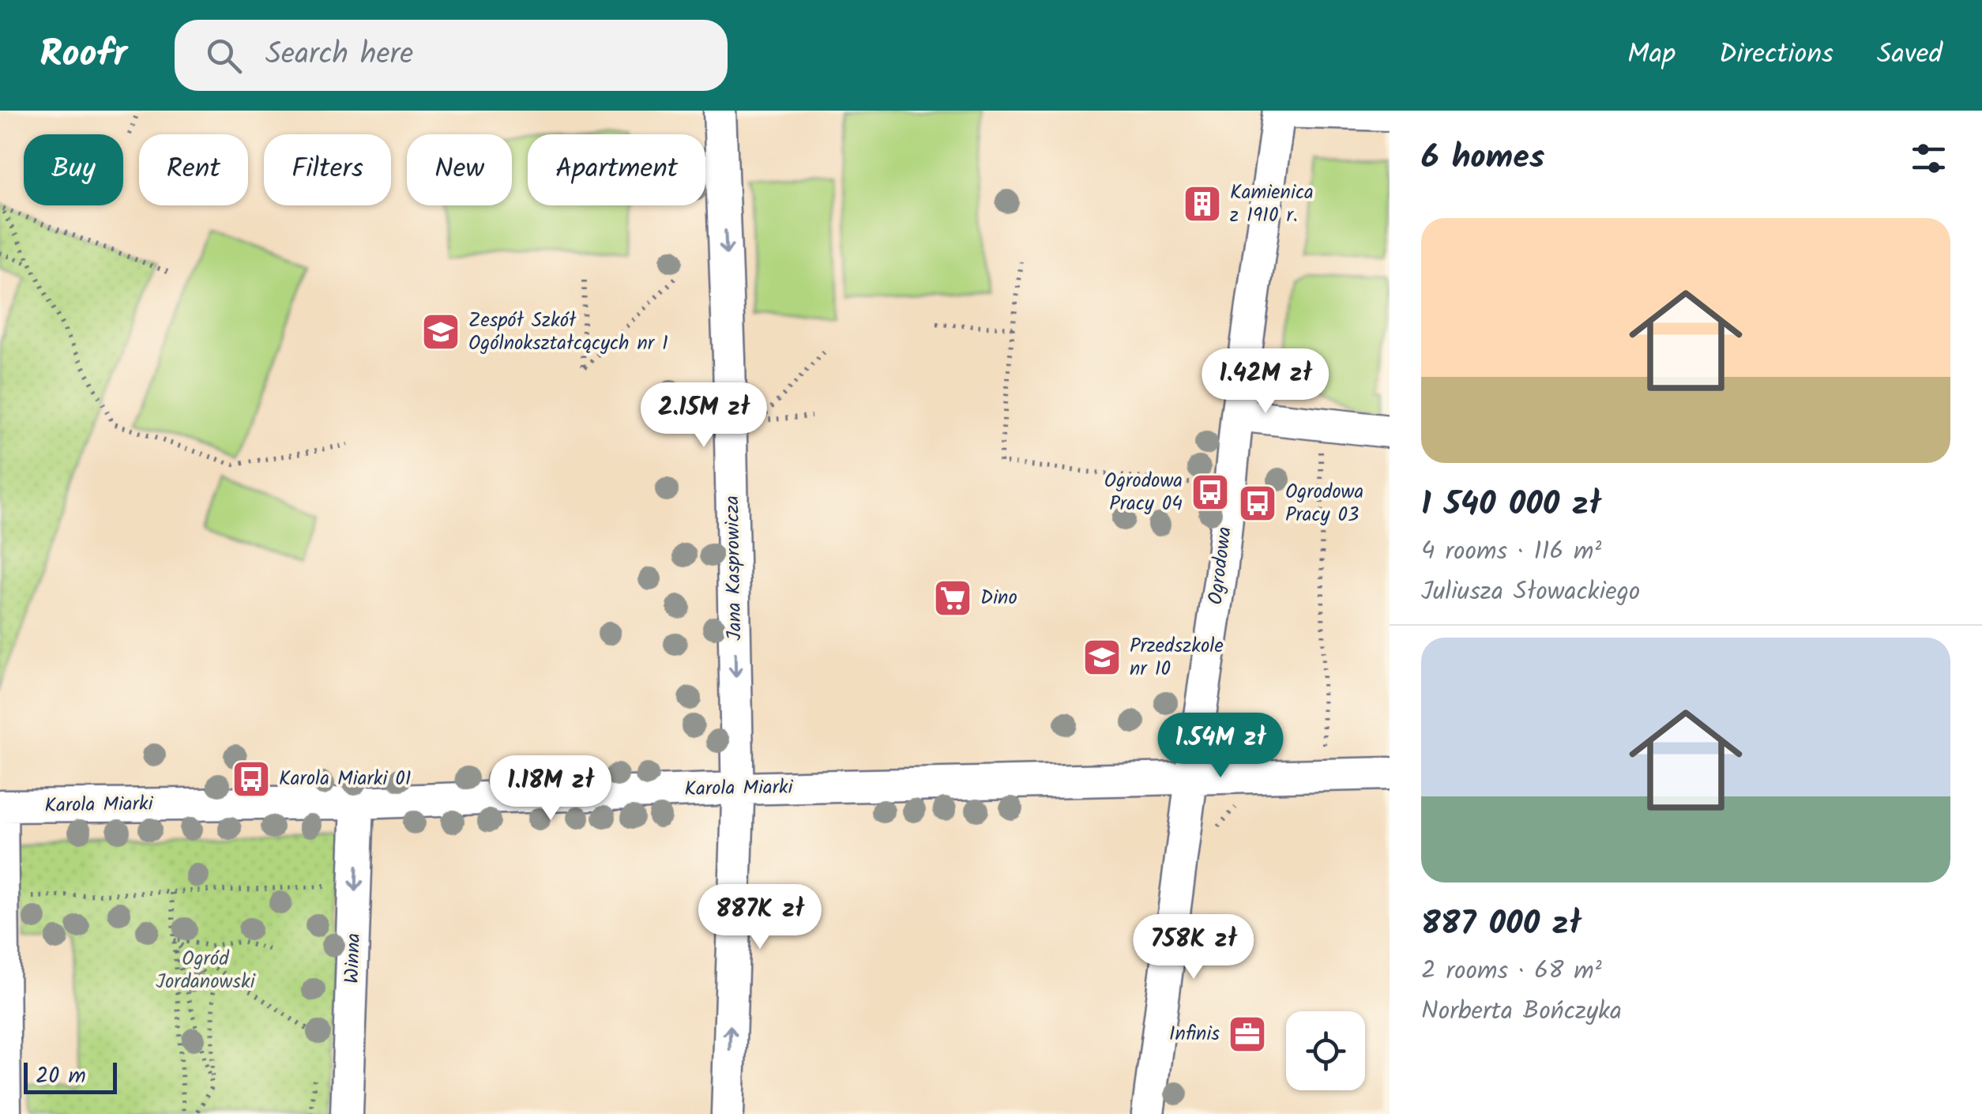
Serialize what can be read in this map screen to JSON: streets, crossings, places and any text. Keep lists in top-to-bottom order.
{
  "streets": {
    "street": [
      "Ogrodowa",
      "Jana Kasprowicza",
      "Karola Miarki",
      "Winna"
    ]
  },
  "crossings": [
    ["Ogrodowa", "Karola Miarki"],
    ["Jana Kasprowicza", "Karola Miarki"],
    ["Karola Miarki", "Winna"]
  ],
  "parks": ["Ogród Jordanowski"],
  "places": {
    "building": ["Kamienica z 1910 r."],
    "school or university": ["Zespół Szkół Ogólnokształcących nr 1", "Przedszkole nr 10"],
    "bus stop": ["Ogrodowa Pracy 04", "Ogrodowa Pracy 03", "Karola Miarki 01"],
    "supermarket": ["Dino"],
    "office": ["Infinis"]
  },
  "scale_bar": "20 m",
  "page": {
    "header": "Roofr",
    "search": "Search here",
    "nav": ["Map", "Directions", "Saved"],
    "heading": "6 homes",
    "chip": [
      "Buy",
      "Rent",
      "Filters",
      "New",
      "Apartment"
    ],
    "list": [
      {
        "name": "1 540 000 zł",
        "note": "4 rooms · 116 m² · Juliusza Słowackiego"
      },
      {
        "name": "887 000 zł",
        "note": "2 rooms · 68 m² · Norberta Bończyka"
      }
    ],
    "price": [
      "1.42M zł",
      "2.15M zł",
      "1.54M zł",
      "1.18M zł",
      "887K zł",
      "758K zł"
    ],
    "scale": "20 m"
  }
}
